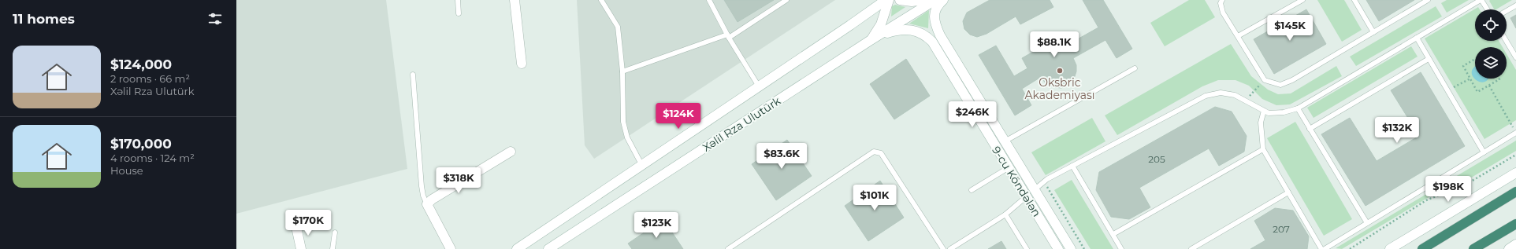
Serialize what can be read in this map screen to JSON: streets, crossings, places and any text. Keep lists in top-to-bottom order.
{
  "streets": {
    "main road": ["Xəlil Rza Ulutürk", "9-cu Köndələn"]
  },
  "crossings": [
    ["Xəlil Rza Ulutürk", "9-cu Köndələn"]
  ],
  "places": ["Oksbric Akademiyası"],
  "house_numbers": ["205", "207"],
  "page": {
    "heading": "11 homes",
    "price": [
      "$145K",
      "$88.1K",
      "$246K",
      "$124K",
      "$132K",
      "$83.6K",
      "$318K",
      "$198K",
      "$101K",
      "$170K",
      "$123K"
    ],
    "list": [
      {
        "name": "$124,000",
        "note": "2 rooms · 66 m² · Xəlil Rza Ulutürk"
      },
      {
        "name": "$170,000",
        "note": "4 rooms · 124 m² · House"
      }
    ]
  }
}
